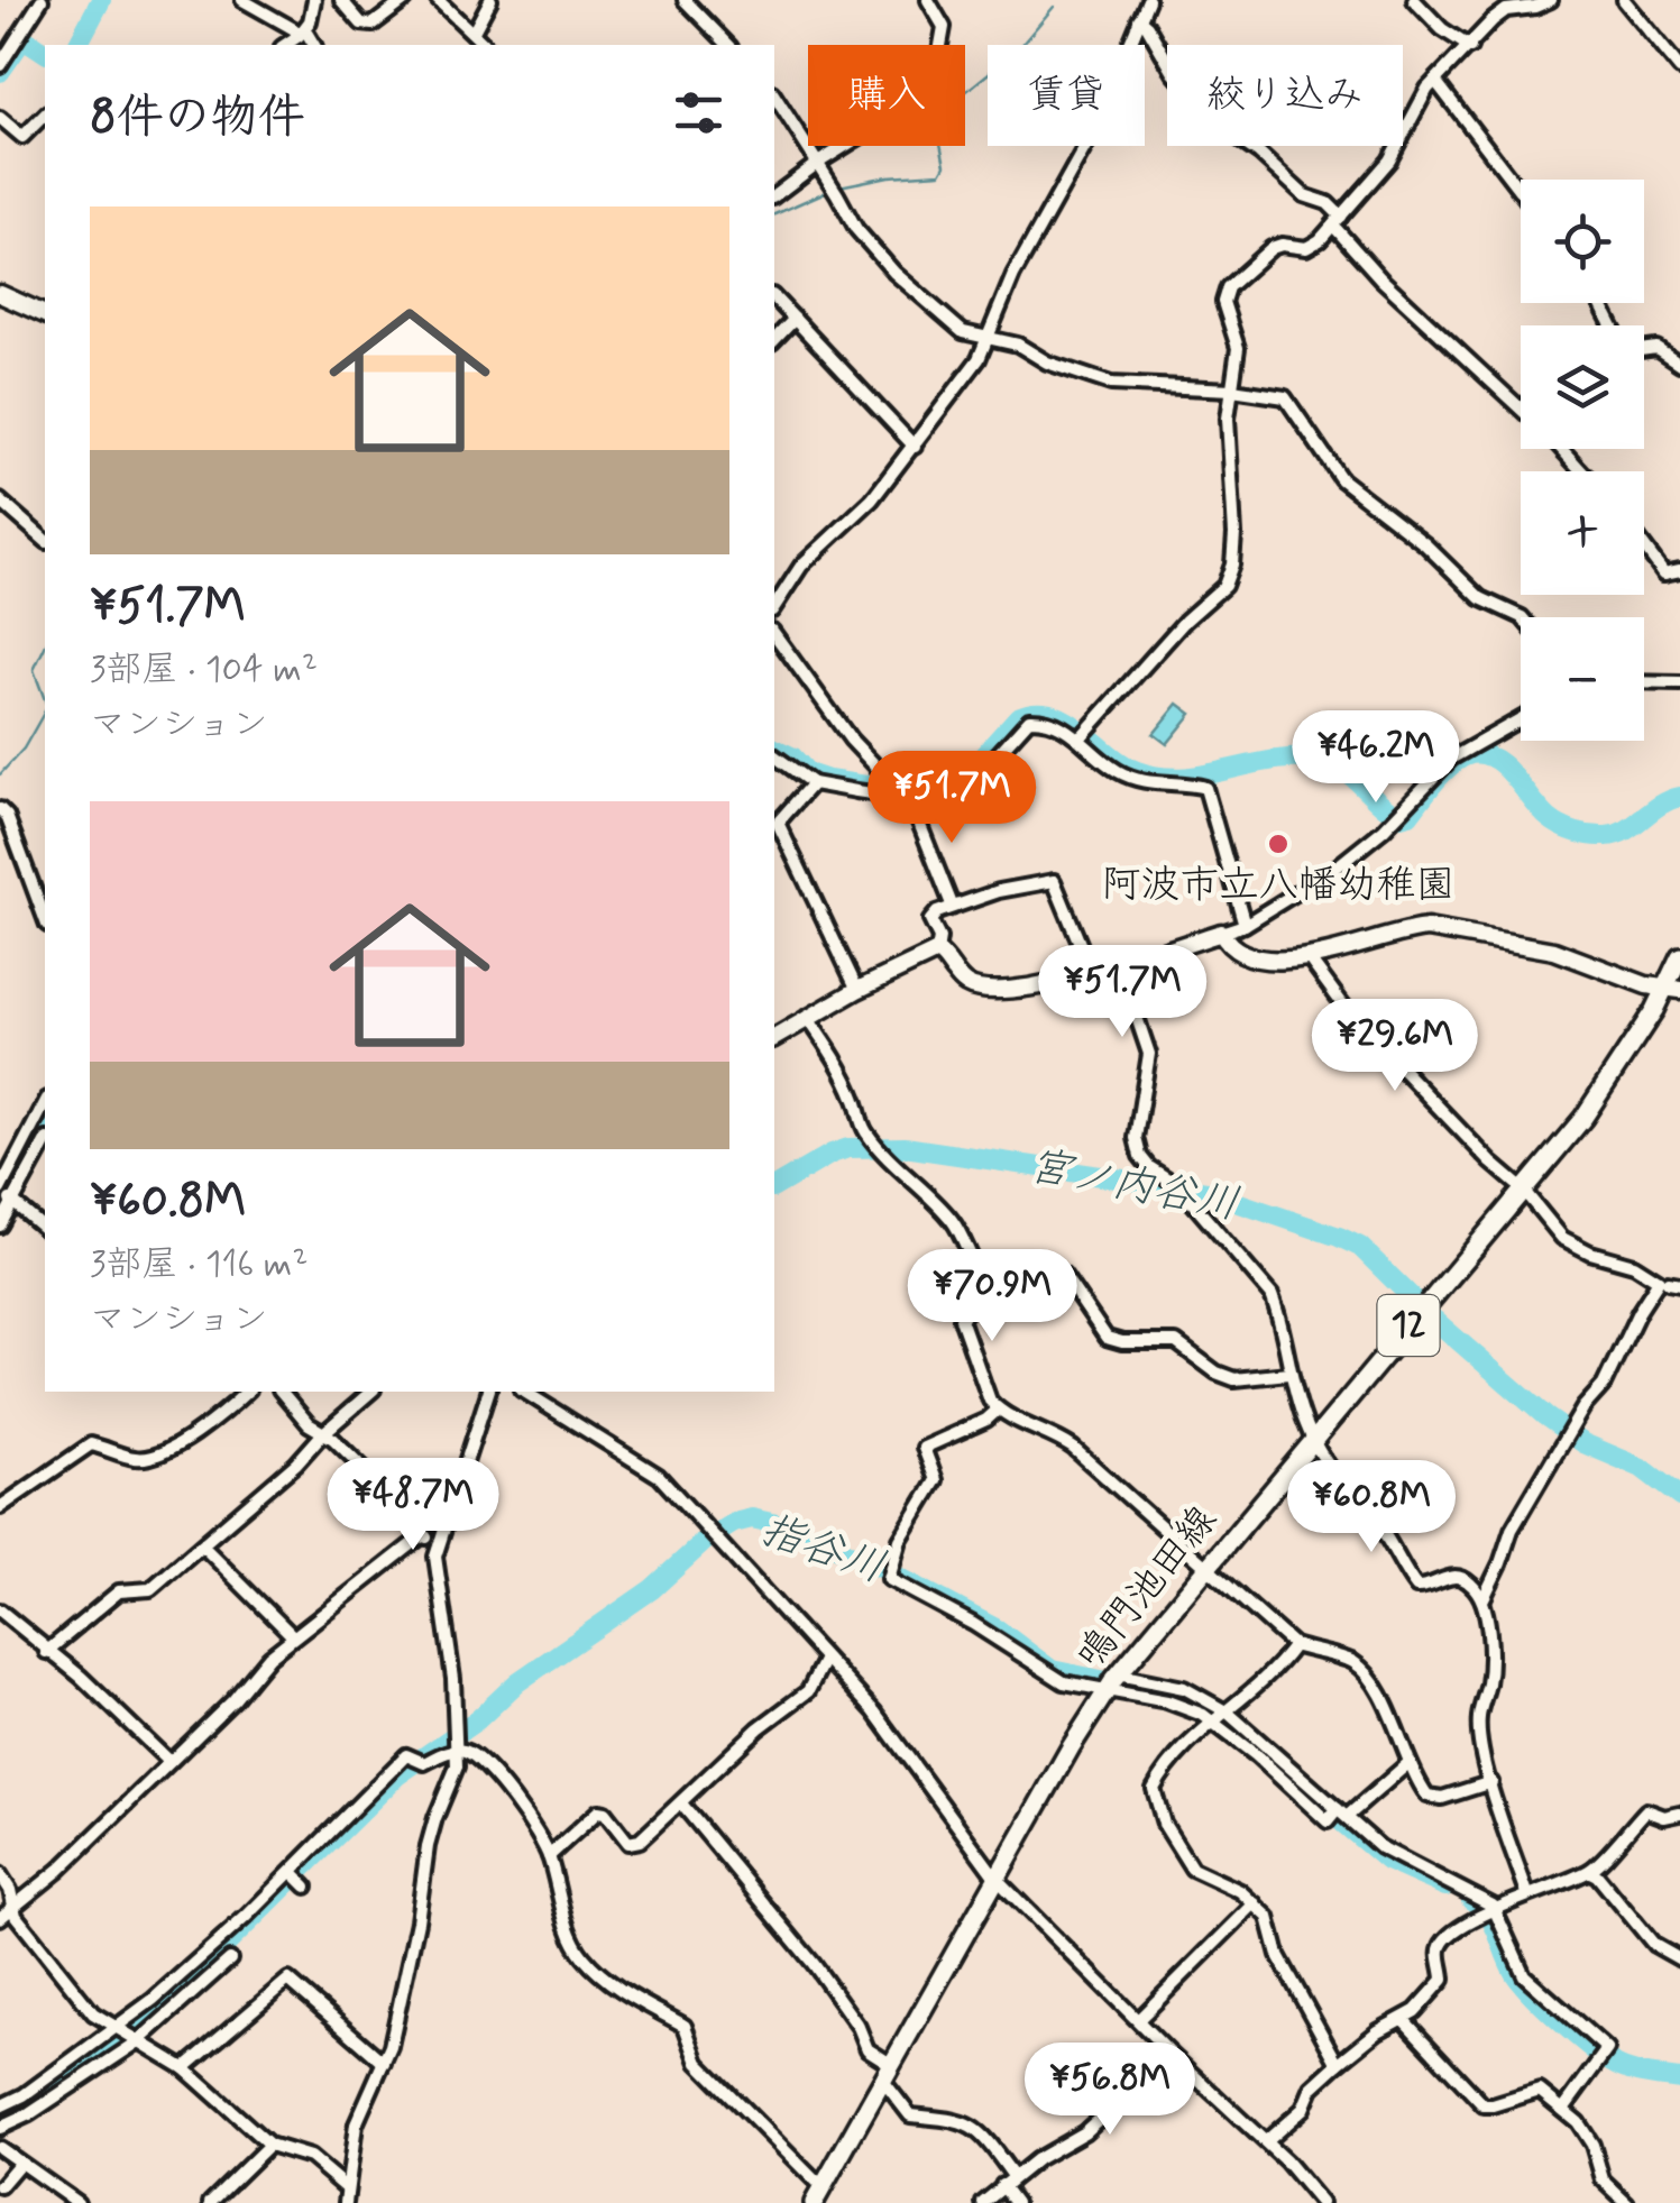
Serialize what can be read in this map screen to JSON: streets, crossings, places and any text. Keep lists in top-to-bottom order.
{
  "streets": {
    "main road": ["12", "鳴門池田線"]
  },
  "water": ["宮ノ内谷川", "指谷川"],
  "places": ["阿波市立八幡幼稚園"],
  "page": {
    "chip": ["購入", "賃貸", "絞り込み"],
    "heading": "8件の物件",
    "map_buttons": ["+", "−"],
    "list": [
      {
        "name": "¥51.7M",
        "note": "3部屋 · 104 m² · マンション"
      },
      {
        "name": "¥60.8M",
        "note": "3部屋 · 116 m² · マンション"
      }
    ],
    "price": [
      "¥46.2M",
      "¥51.7M",
      "¥51.7M",
      "¥29.6M",
      "¥70.9M",
      "¥48.7M",
      "¥60.8M",
      "¥56.8M"
    ]
  }
}
